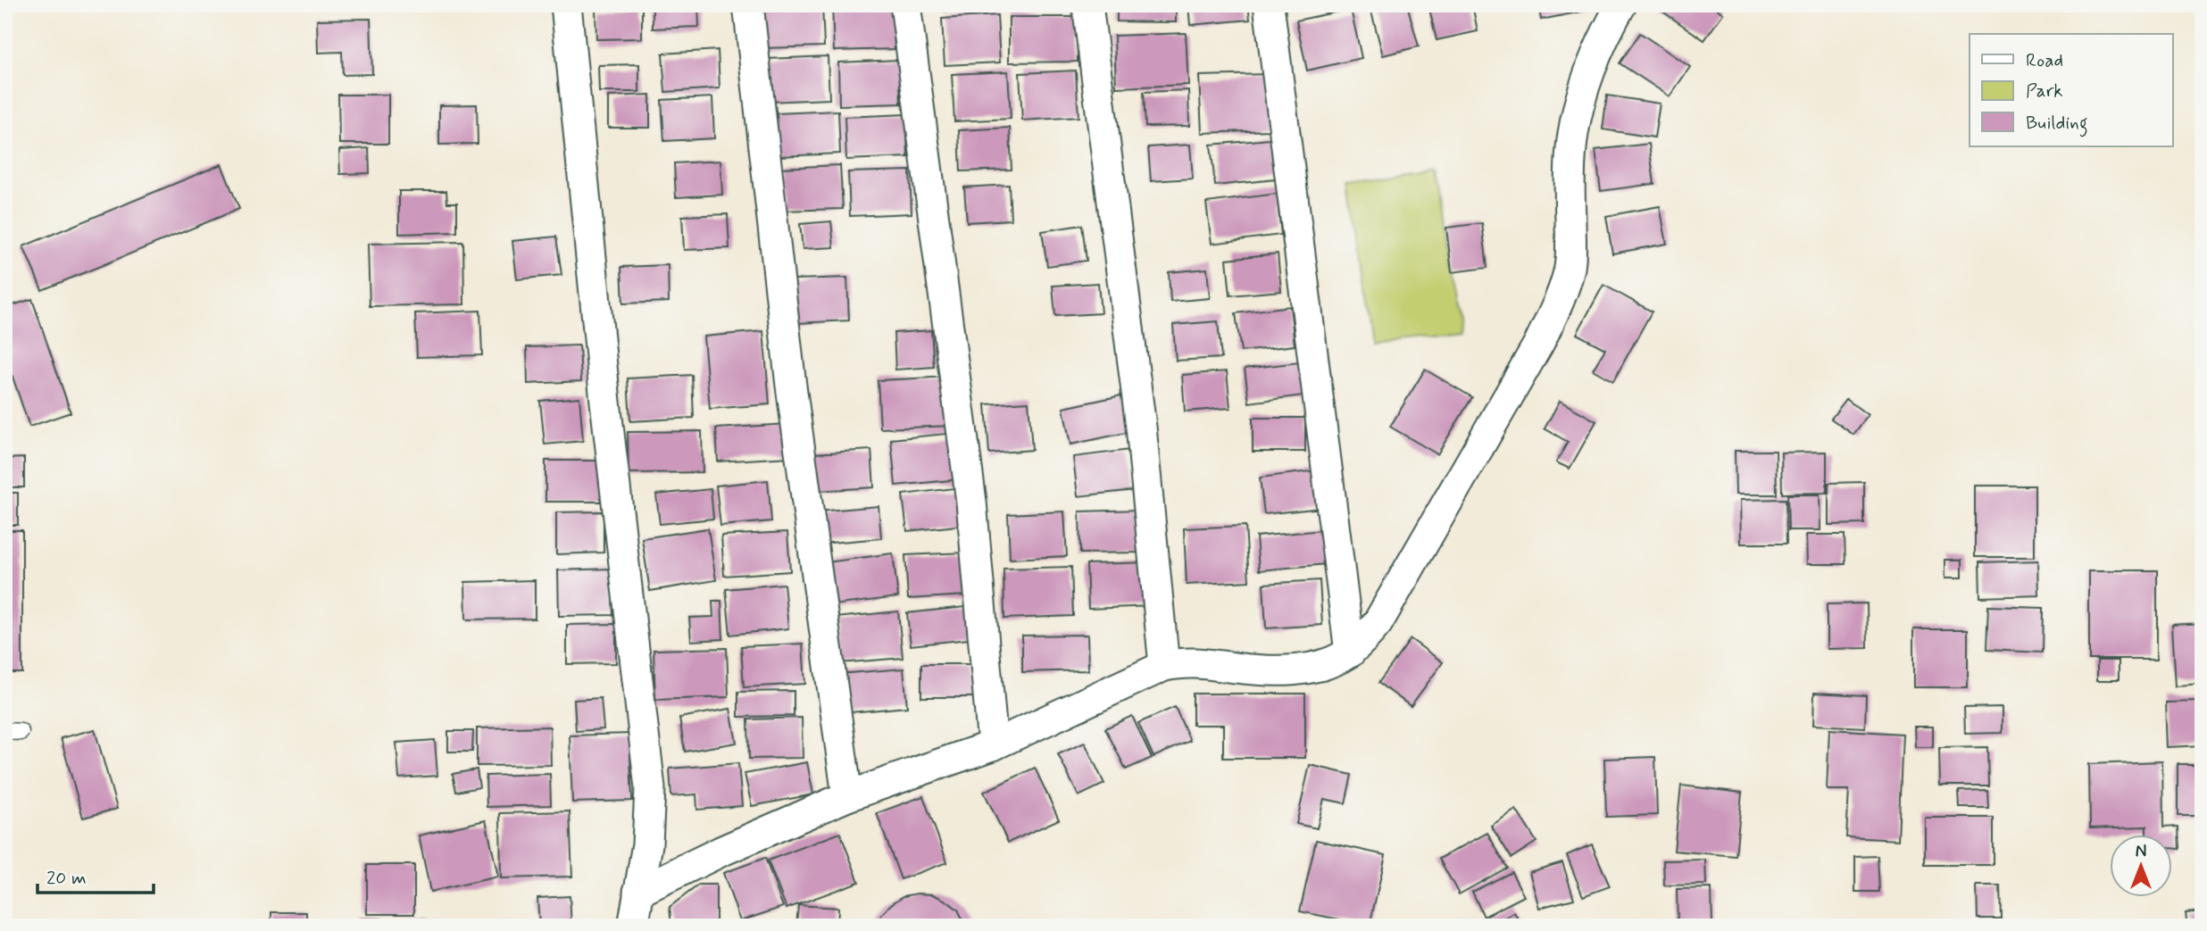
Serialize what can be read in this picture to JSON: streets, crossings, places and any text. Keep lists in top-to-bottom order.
{
  "legend": ["Road", "Park", "Building"],
  "scale_bar": "20 m",
  "north": "top"
}
